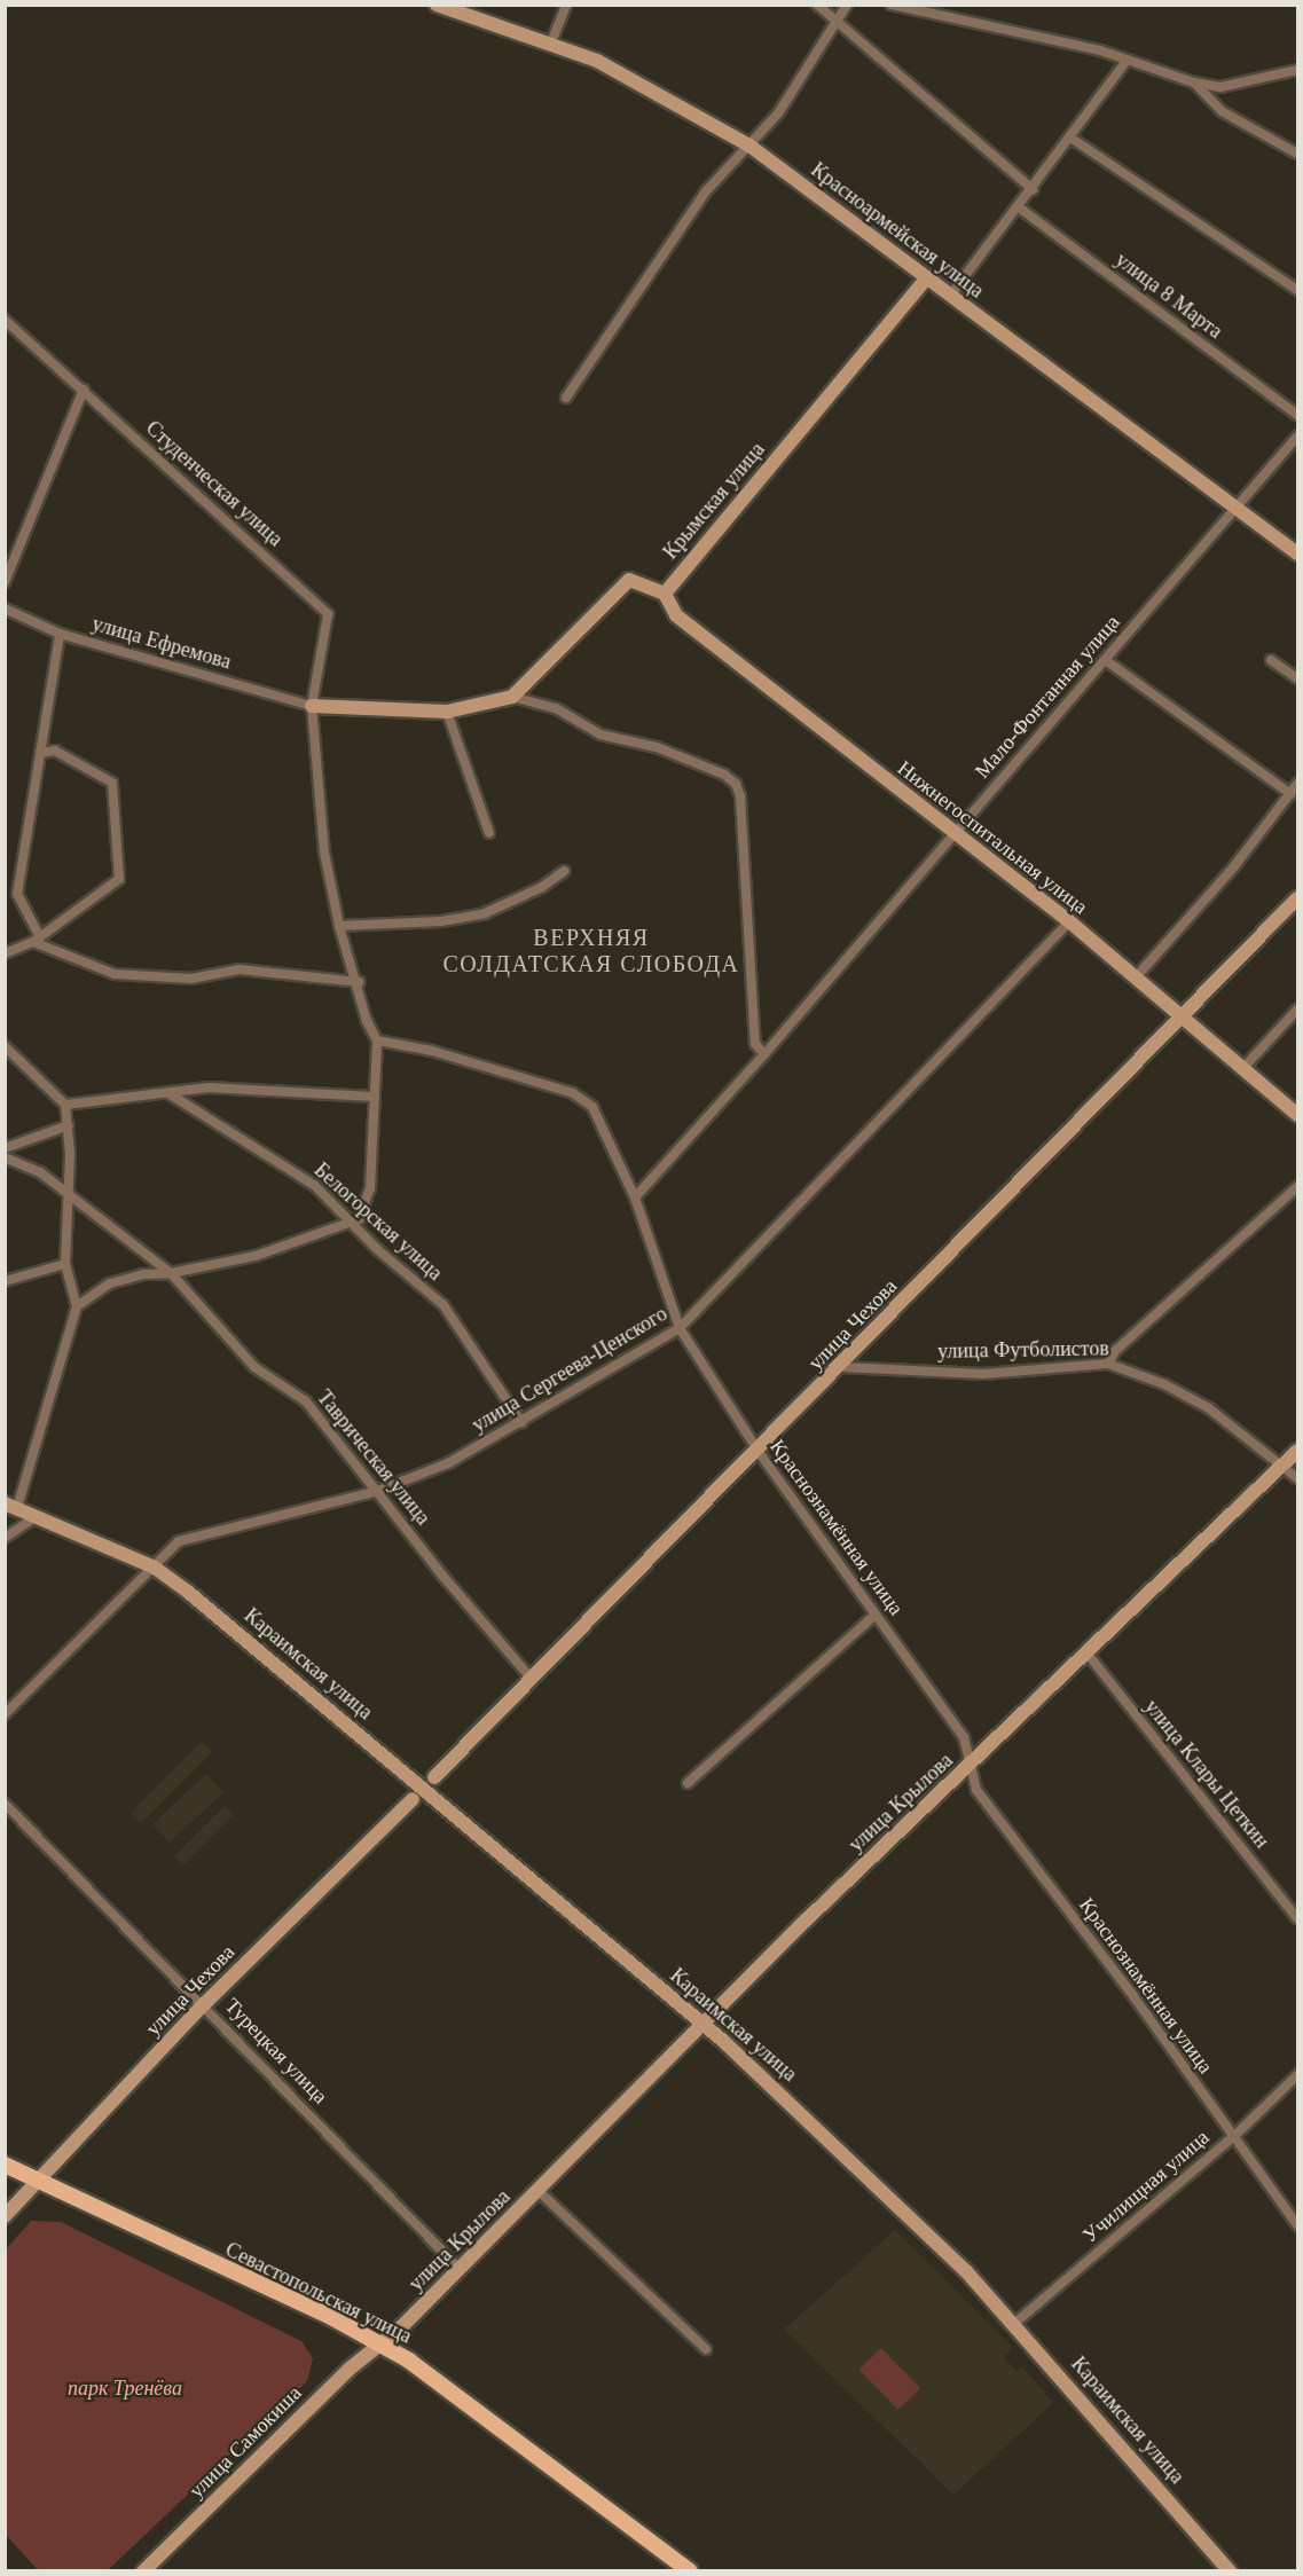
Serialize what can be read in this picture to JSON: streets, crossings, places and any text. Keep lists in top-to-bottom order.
{
  "streets": {
    "main road": [
      "Красноармейская улица",
      "Крымская улица",
      "Нижнегоспитальная улица",
      "улица Чехова",
      "Караимская улица",
      "улица Крылова",
      "Севастопольская улица",
      "улица Самокиша"
    ],
    "street": [
      "улица 8 Марта",
      "Студенческая улица",
      "улица Ефремова",
      "Мало-Фонтанная улица",
      "Белогорская улица",
      "улица Футболистов",
      "улица Сергеева-Ценского",
      "Таврическая улица",
      "Краснознамённая улица",
      "улица Клары Цеткин",
      "Турецкая улица",
      "Училищная улица"
    ]
  },
  "crossings": [
    ["Красноармейская улица", "Крымская улица"],
    ["Красноармейская улица", "Мало-Фонтанная улица"],
    ["Студенческая улица", "улица Ефремова"],
    ["Крымская улица", "Нижнегоспитальная улица"],
    ["Мало-Фонтанная улица", "Нижнегоспитальная улица"],
    ["Мало-Фонтанная улица", "Краснознамённая улица"],
    ["Нижнегоспитальная улица", "улица Чехова"],
    ["Нижнегоспитальная улица", "улица Сергеева-Ценского"],
    ["Белогорская улица", "улица Сергеева-Ценского"],
    ["улица Чехова", "улица Футболистов"],
    ["улица Чехова", "Таврическая улица"],
    ["улица Чехова", "Краснознамённая улица"],
    ["улица Чехова", "Турецкая улица"],
    ["улица Чехова", "Севастопольская улица"],
    ["улица Футболистов", "улица Крылова"],
    ["улица Сергеева-Ценского", "Таврическая улица"],
    ["улица Сергеева-Ценского", "Краснознамённая улица"],
    ["улица Сергеева-Ценского", "Караимская улица"],
    ["Краснознамённая улица", "улица Крылова"],
    ["Краснознамённая улица", "Училищная улица"],
    ["Караимская улица", "улица Крылова"],
    ["Караимская улица", "Училищная улица"],
    ["улица Клары Цеткин", "улица Крылова"],
    ["улица Крылова", "Турецкая улица"],
    ["улица Крылова", "Севастопольская улица"],
    ["улица Крылова", "улица Самокиша"],
    ["Севастопольская улица", "улица Самокиша"]
  ],
  "districts": ["ВЕРХНЯЯ СОЛДАТСКАЯ СЛОБОДА"],
  "parks": ["парк Тренёва"]
}
